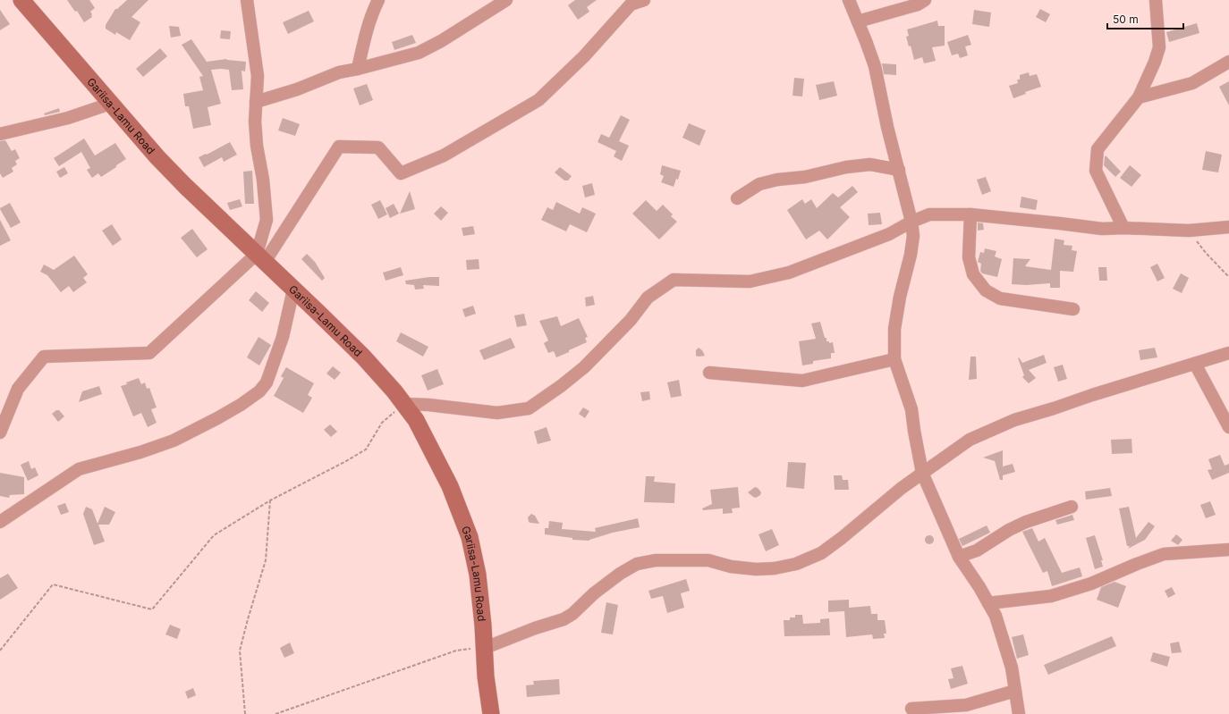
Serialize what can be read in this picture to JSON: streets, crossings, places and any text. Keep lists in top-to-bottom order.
{
  "streets": {
    "street": ["Gariisa-Lamu Road"]
  },
  "scale_bar": "50 m"
}
